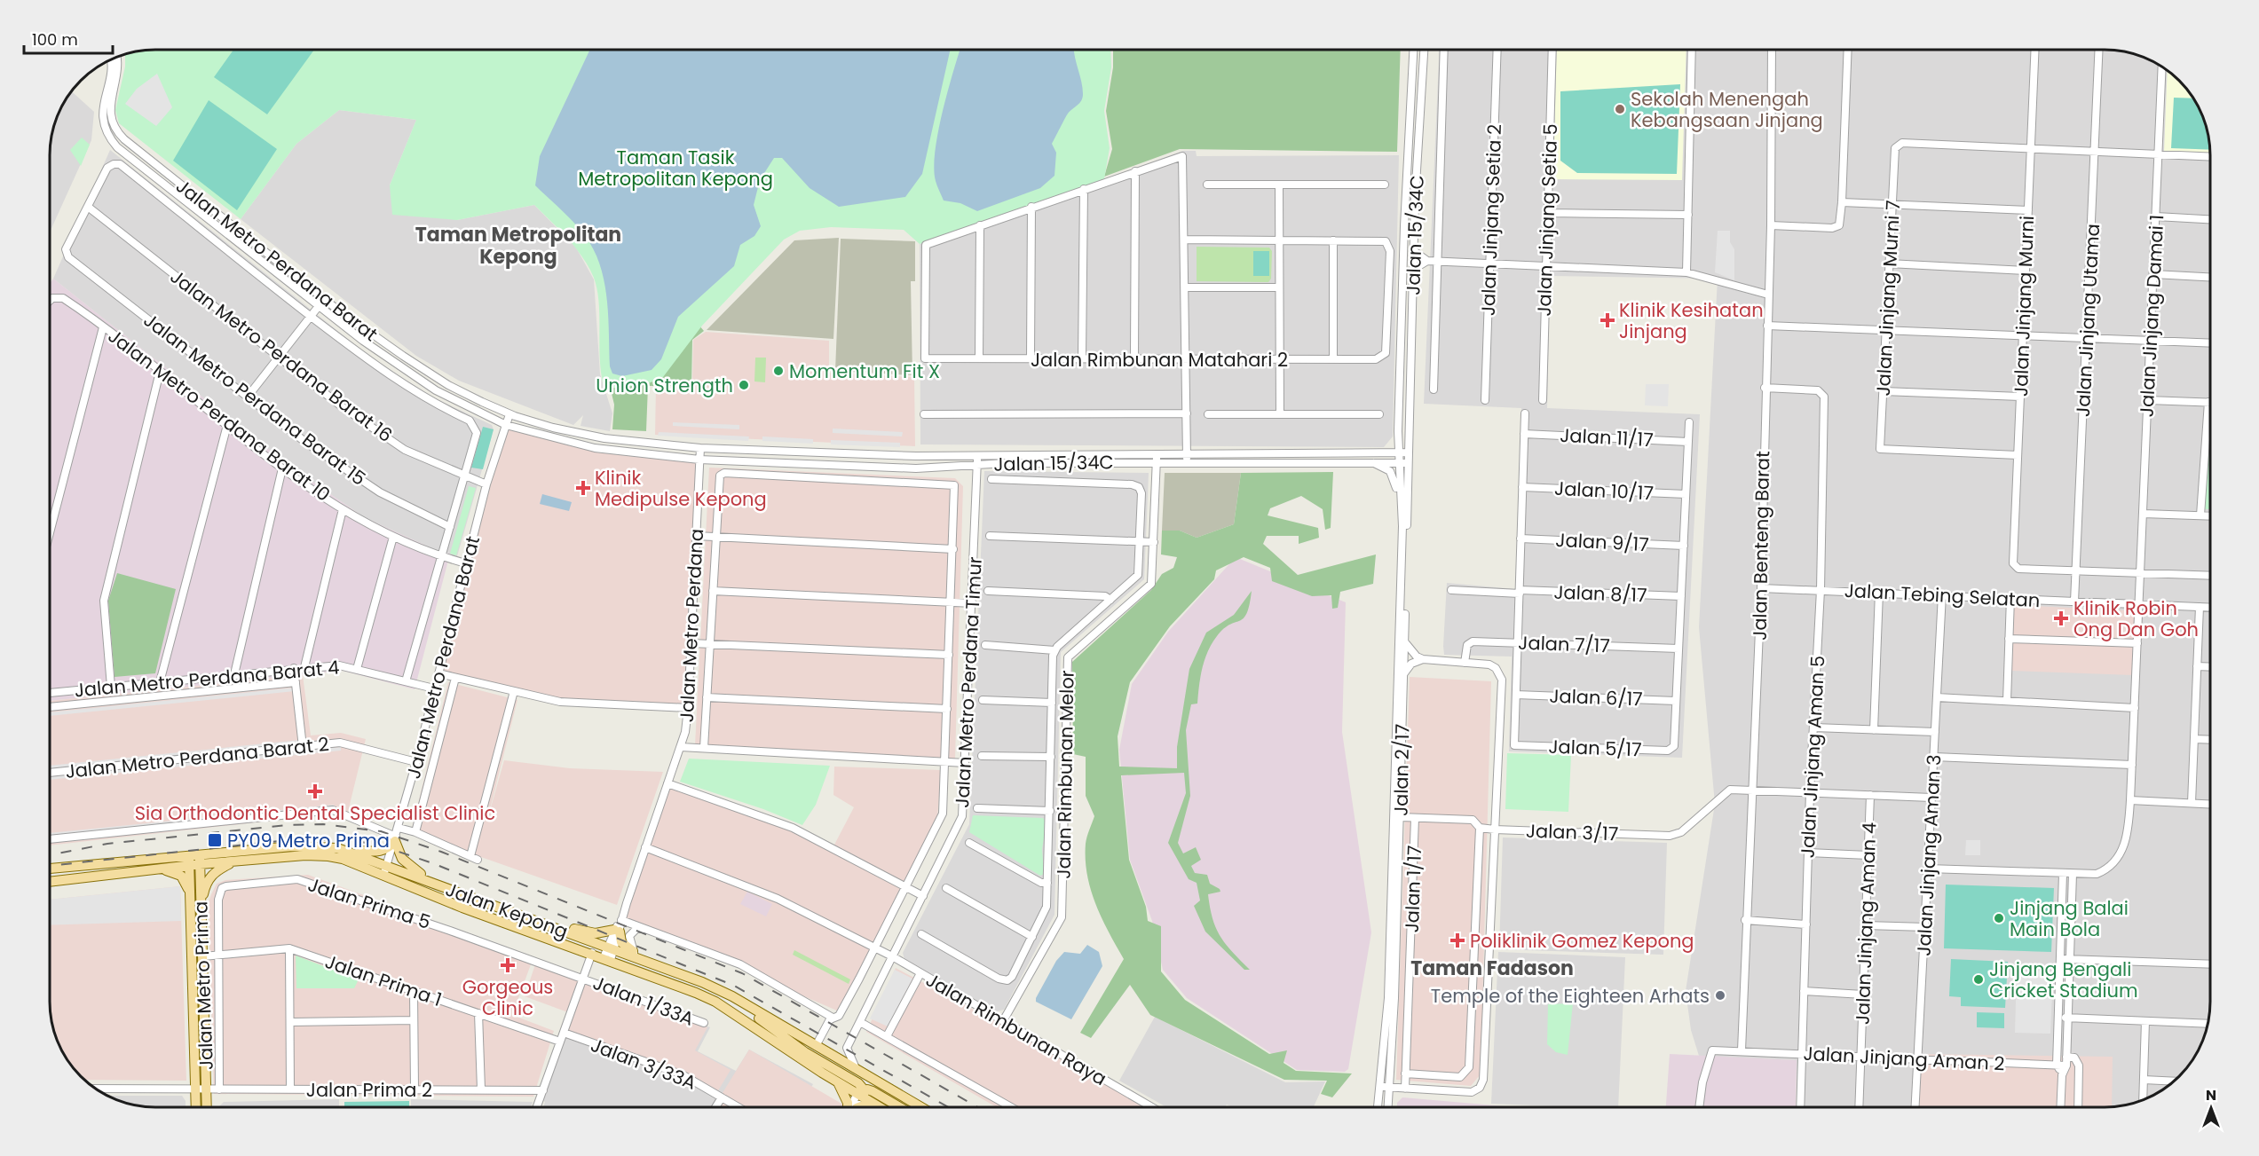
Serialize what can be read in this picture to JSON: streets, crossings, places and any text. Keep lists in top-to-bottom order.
{
  "streets": {
    "main road": ["Jalan Kepong", "Jalan Metro Prima"],
    "street": [
      "Jalan Jinjang Setia 2",
      "Jalan Jinjang Setia 5",
      "Jalan 15/34C",
      "Jalan Metro Perdana Barat",
      "Jalan Jinjang Murni 7",
      "Jalan Jinjang Murni",
      "Jalan Jinjang Damai 1",
      "Jalan Jinjang Utama",
      "Jalan Metro Perdana Barat 16",
      "Jalan Rimbunan Matahari 2",
      "Jalan Metro Perdana Barat 15",
      "Jalan Metro Perdana Barat 10",
      "Jalan 11/17",
      "Jalan 10/17",
      "Jalan 9/17",
      "Jalan Benteng Barat",
      "Jalan 8/17",
      "Jalan Tebing Selatan",
      "Jalan Metro Perdana",
      "Jalan 7/17",
      "Jalan Metro Perdana Barat 4",
      "Jalan Metro Perdana Timur",
      "Jalan 6/17",
      "Jalan 5/17",
      "Jalan Jinjang Aman 5",
      "Jalan Metro Perdana Barat 2",
      "Jalan 2/17",
      "Jalan Rimbunan Melor",
      "Jalan 3/17",
      "Jalan Jinjang Aman 3",
      "Jalan 1/17",
      "Jalan Prima 5",
      "Jalan Jinjang Aman 4",
      "Jalan Prima 1",
      "Jalan 1/33A",
      "Jalan Rimbunan Raya",
      "Jalan Jinjang Aman 2",
      "Jalan 3/33A",
      "Jalan Prima 2"
    ]
  },
  "crossings": [
    ["Jalan 15/34C", "Jalan Metro Perdana Barat"],
    ["Jalan 15/34C", "Jalan Metro Perdana"],
    ["Jalan 15/34C", "Jalan Metro Perdana Timur"],
    ["Jalan 15/34C", "Jalan 2/17"],
    ["Jalan 15/34C", "Jalan Rimbunan Melor"],
    ["Jalan Metro Perdana Barat", "Jalan Metro Perdana Barat 16"],
    ["Jalan Metro Perdana Barat", "Jalan Metro Perdana Barat 10"],
    ["Jalan Metro Perdana Barat", "Jalan Metro Perdana Barat 4"],
    ["Jalan Metro Perdana Barat", "Jalan Metro Perdana Barat 2"],
    ["Jalan Metro Perdana Barat", "Jalan Kepong"],
    ["Jalan Jinjang Murni 7", "Jalan Jinjang Murni"],
    ["Jalan Jinjang Murni", "Jalan Jinjang Utama"],
    ["Jalan Jinjang Damai 1", "Jalan Tebing Selatan"],
    ["Jalan Jinjang Utama", "Jalan Tebing Selatan"],
    ["Jalan Metro Perdana Barat 16", "Jalan Metro Perdana Barat 15"],
    ["Jalan Benteng Barat", "Jalan Tebing Selatan"],
    ["Jalan Benteng Barat", "Jalan Jinjang Aman 5"],
    ["Jalan Benteng Barat", "Jalan 3/17"],
    ["Jalan Benteng Barat", "Jalan Jinjang Aman 2"],
    ["Jalan Tebing Selatan", "Jalan Jinjang Aman 5"],
    ["Jalan Tebing Selatan", "Jalan Jinjang Aman 3"],
    ["Jalan Metro Perdana", "Jalan Kepong"],
    ["Jalan Metro Perdana", "Jalan Rimbunan Raya"],
    ["Jalan Metro Perdana Timur", "Jalan Rimbunan Raya"],
    ["Jalan 6/17", "Jalan 5/17"],
    ["Jalan Jinjang Aman 5", "Jalan Jinjang Aman 2"],
    ["Jalan 2/17", "Jalan 3/17"],
    ["Jalan Rimbunan Melor", "Jalan Rimbunan Raya"],
    ["Jalan 3/17", "Jalan 1/17"],
    ["Jalan Jinjang Aman 3", "Jalan Jinjang Aman 2"],
    ["Jalan Prima 5", "Jalan Prima 1"],
    ["Jalan Prima 5", "Jalan 1/33A"],
    ["Jalan Prima 5", "Jalan Prima 2"],
    ["Jalan Kepong", "Jalan Metro Prima"],
    ["Jalan Jinjang Aman 4", "Jalan Jinjang Aman 2"],
    ["Jalan Prima 1", "Jalan Metro Prima"],
    ["Jalan Metro Prima", "Jalan Prima 2"]
  ],
  "districts": ["Taman Metropolitan Kepong", "Taman Fadason"],
  "parks": ["Taman Tasik Metropolitan Kepong"],
  "places": {
    "other": [
      "Sekolah Menengah Kebangsaan Jinjang",
      "Momentum Fit X",
      "Union Strength",
      "Jinjang Balai Main Bola",
      "Jinjang Bengali Cricket Stadium",
      "Temple of the Eighteen Arhats"
    ],
    "health": [
      "Klinik Kesihatan Jinjang",
      "Klinik Medipulse Kepong",
      "Klinik Robin Ong Dan Goh",
      "Sia Orthodontic Dental Specialist Clinic",
      "Poliklinik Gomez Kepong",
      "Gorgeous Clinic"
    ],
    "transit": ["PY09 Metro Prima"]
  },
  "scale_bar": "100 m",
  "north": "top"
}
